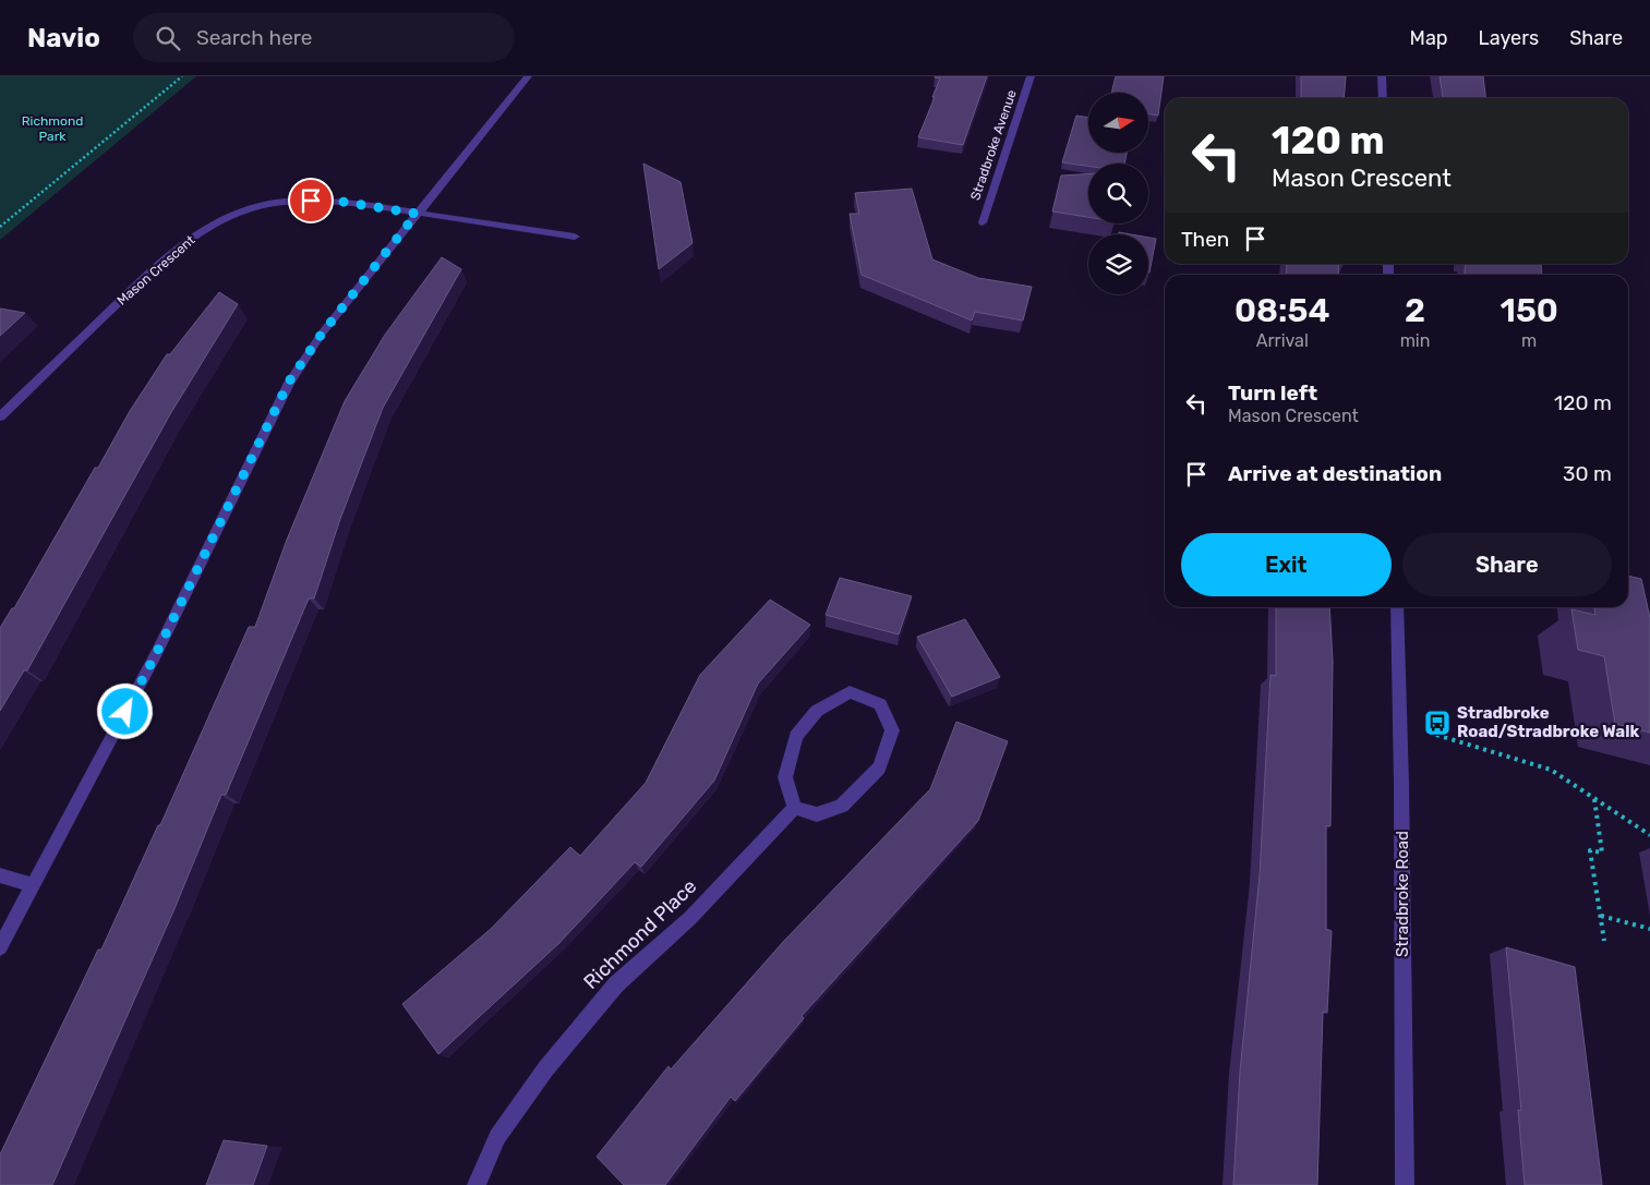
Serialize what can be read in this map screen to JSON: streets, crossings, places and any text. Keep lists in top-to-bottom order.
{
  "streets": {
    "street": [
      "Stradbroke Avenue",
      "Mason Crescent",
      "Stradbroke Road",
      "Richmond Place"
    ]
  },
  "parks": ["Richmond Park"],
  "places": {
    "bus stop": ["Stradbroke Road/Stradbroke Walk"]
  },
  "north": "right",
  "page": {
    "header": "Navio",
    "search": "Search here",
    "nav": ["Map", "Layers", "Share"],
    "turn": ["120 m", "Mason Crescent"],
    "then": "Then",
    "eta": [
      "08:54",
      "Arrival",
      "2",
      "min",
      "150",
      "m"
    ],
    "list": [
      {
        "name": "Turn left",
        "note": "Mason Crescent",
        "value": "120 m"
      },
      {
        "name": "Arrive at destination",
        "value": "30 m"
      }
    ],
    "buttons": ["Exit", "Share"]
  }
}
